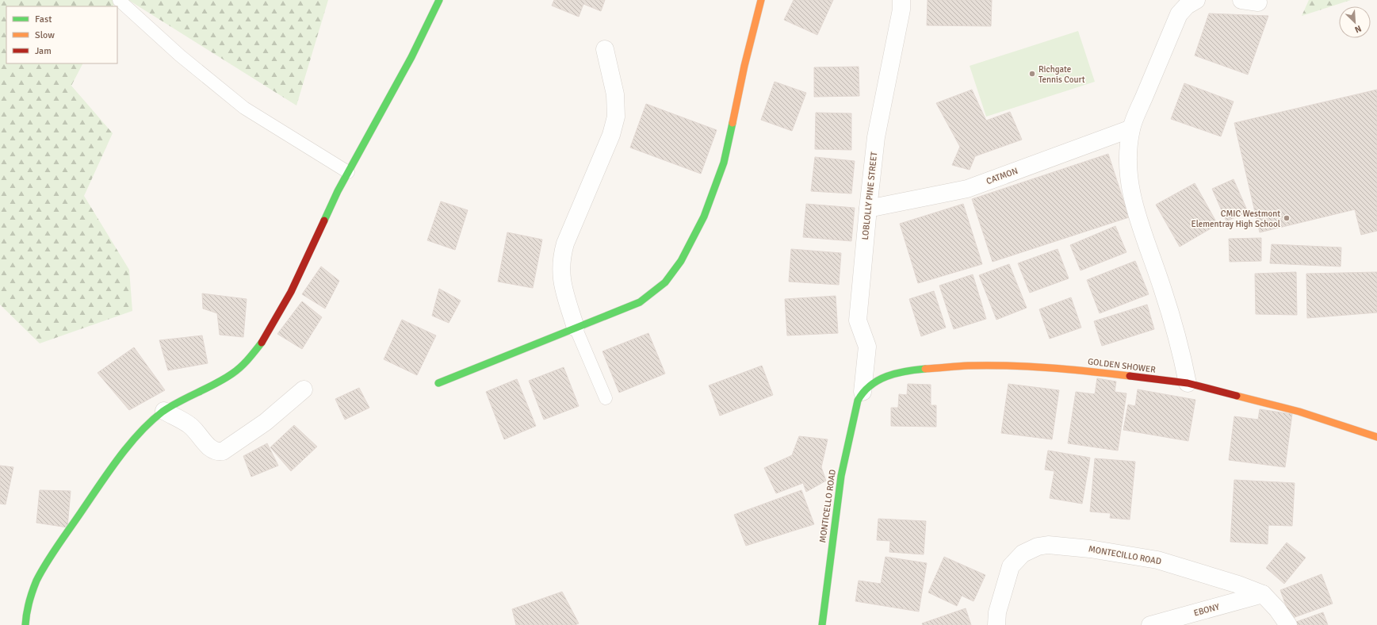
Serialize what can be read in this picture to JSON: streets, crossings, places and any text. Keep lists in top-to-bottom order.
{
  "streets": {
    "street": [
      "CATMON",
      "LOBLOLLY PINE STREET",
      "GOLDEN SHOWER",
      "MONTICELLO ROAD",
      "MONTECILLO ROAD",
      "EBONY"
    ]
  },
  "crossings": [
    ["CATMON", "LOBLOLLY PINE STREET"],
    ["LOBLOLLY PINE STREET", "GOLDEN SHOWER"],
    ["LOBLOLLY PINE STREET", "MONTICELLO ROAD"],
    ["GOLDEN SHOWER", "MONTICELLO ROAD"],
    ["MONTECILLO ROAD", "EBONY"]
  ],
  "places": ["Richgate Tennis Court", "CMIC Westmont Elementray High School"],
  "legend": ["Fast", "Slow", "Jam"],
  "north": "bottom right"
}
